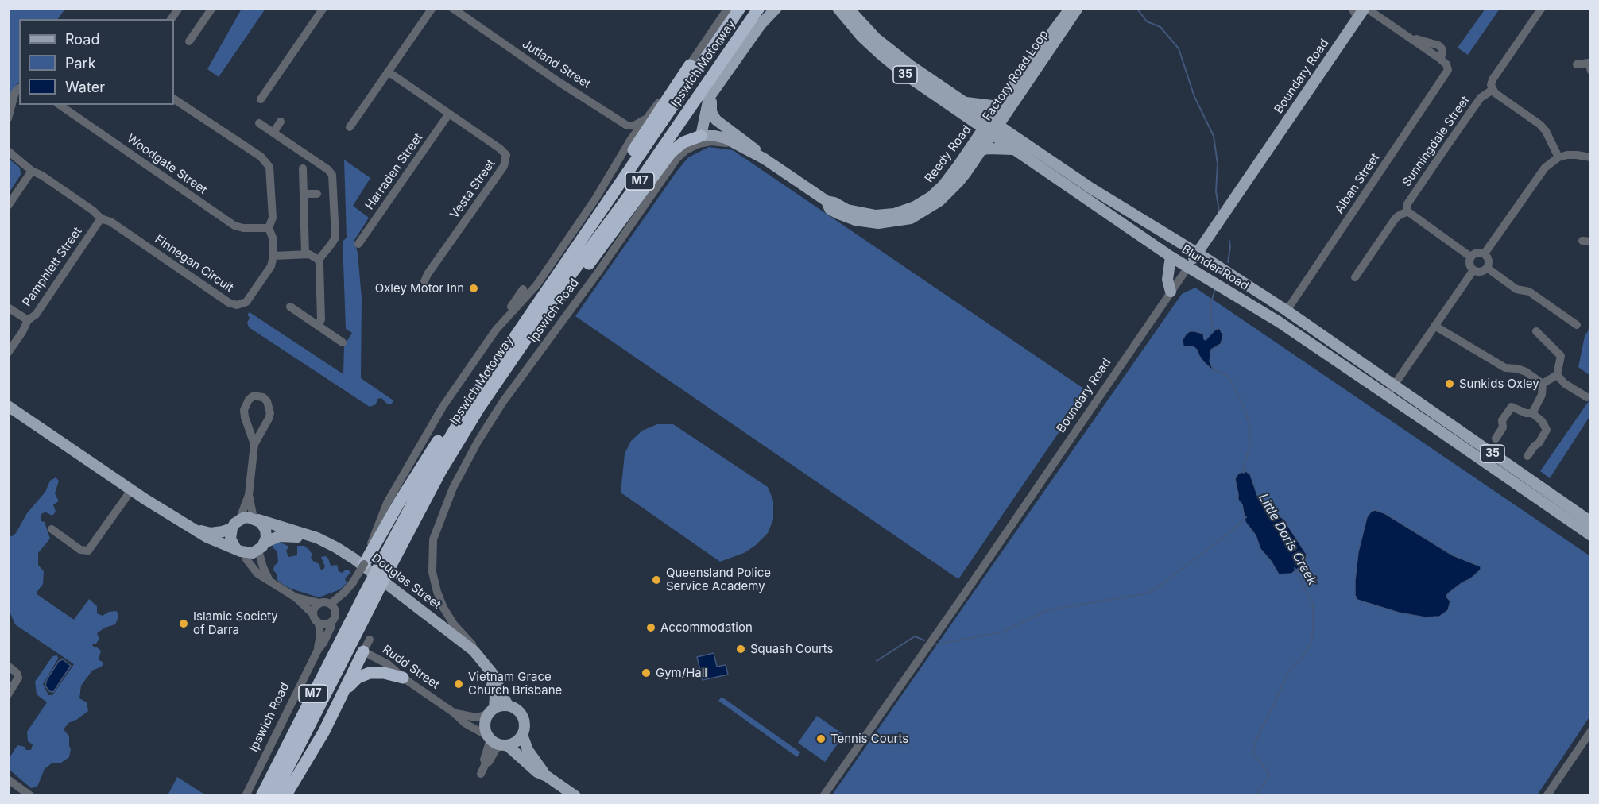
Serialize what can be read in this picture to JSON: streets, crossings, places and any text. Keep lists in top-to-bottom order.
{
  "streets": {
    "highway": ["Ipswich Motorway", "M7"],
    "main road": [
      "35",
      "Factory Road Loop",
      "Boundary Road",
      "Reedy Road",
      "Blunder Road",
      "Douglas Street",
      "Rudd Street"
    ],
    "street": [
      "Jutland Street",
      "Sunningdale Street",
      "Woodgate Street",
      "Harraden Street",
      "Alban Street",
      "Vesta Street",
      "Finnegan Circuit",
      "Pamphlett Street",
      "Ipswich Road"
    ]
  },
  "crossings": [
    ["Factory Road Loop", "Reedy Road"],
    ["Factory Road Loop", "Blunder Road"],
    ["Boundary Road", "Alban Street"],
    ["Boundary Road", "Blunder Road"],
    ["Reedy Road", "Blunder Road"],
    ["Reedy Road", "Ipswich Road"],
    ["Harraden Street", "Vesta Street"],
    ["Alban Street", "Blunder Road"],
    ["Finnegan Circuit", "Pamphlett Street"],
    ["Ipswich Road", "Douglas Street"],
    ["Douglas Street", "Rudd Street"]
  ],
  "water": ["Little Doris Creek"],
  "places": [
    "Oxley Motor Inn",
    "Sunkids Oxley",
    "Queensland Police Service Academy",
    "Islamic Society of Darra",
    "Accommodation",
    "Squash Courts",
    "Gym/Hall",
    "Vietnam Grace Church Brisbane",
    "Tennis Courts"
  ],
  "legend": ["Road", "Park", "Water"]
}
